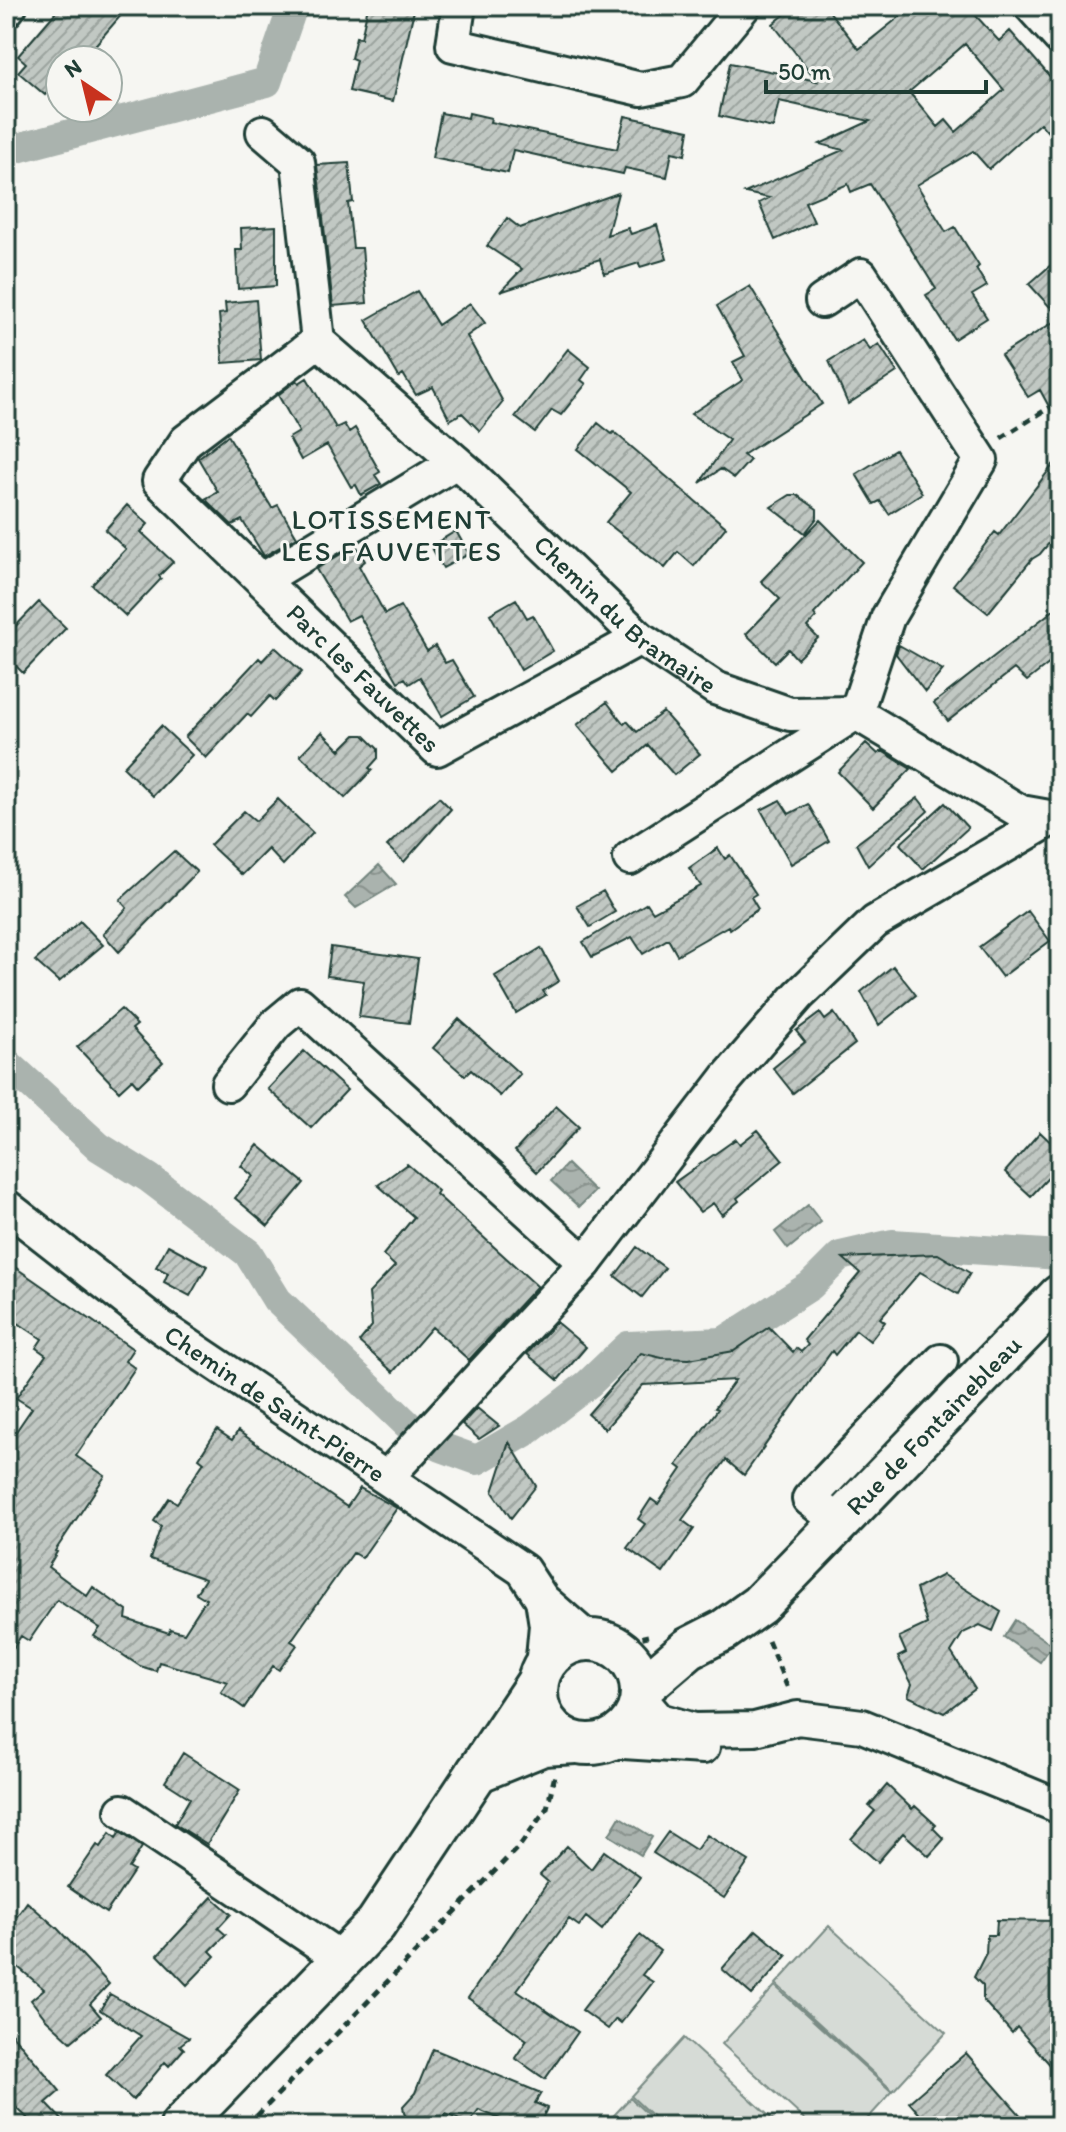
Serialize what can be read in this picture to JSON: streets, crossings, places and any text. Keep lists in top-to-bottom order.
{
  "streets": {
    "street": [
      "Chemin du Bramaire",
      "Parc les Fauvettes",
      "Chemin de Saint-Pierre",
      "Rue de Fontainebleau"
    ]
  },
  "crossings": [
    ["Chemin du Bramaire", "Parc les Fauvettes"],
    ["Chemin de Saint-Pierre", "Rue de Fontainebleau"]
  ],
  "districts": ["LOTISSEMENT LES FAUVETTES"],
  "scale_bar": "50 m",
  "north": "top left"
}
